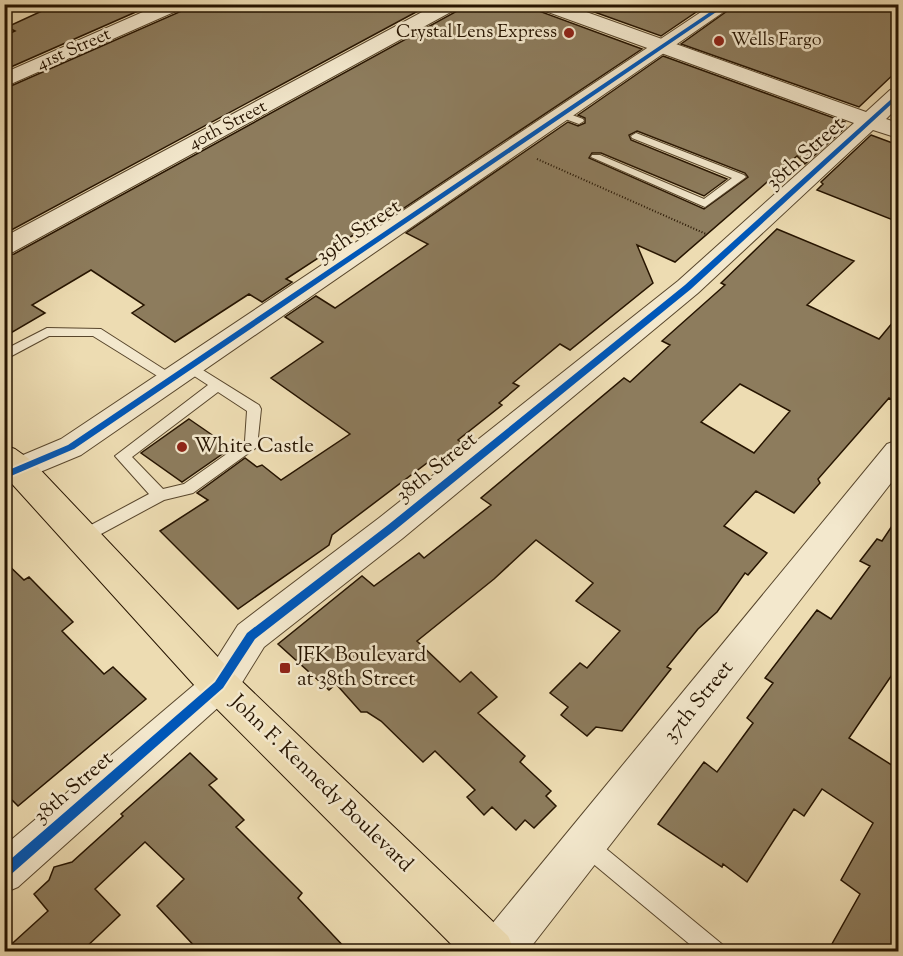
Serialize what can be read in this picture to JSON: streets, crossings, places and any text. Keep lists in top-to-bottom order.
{
  "streets": {
    "main road": ["John F. Kennedy Boulevard"],
    "street": [
      "41st Street",
      "40th Street",
      "38th Street",
      "39th Street",
      "37th Street"
    ]
  },
  "crossings": [
    ["38th Street", "John F. Kennedy Boulevard"],
    ["39th Street", "John F. Kennedy Boulevard"]
  ],
  "places": {
    "other": ["Crystal Lens Express", "Wells Fargo", "White Castle"],
    "transit": ["JFK Boulevard at 38th Street"]
  }
}
